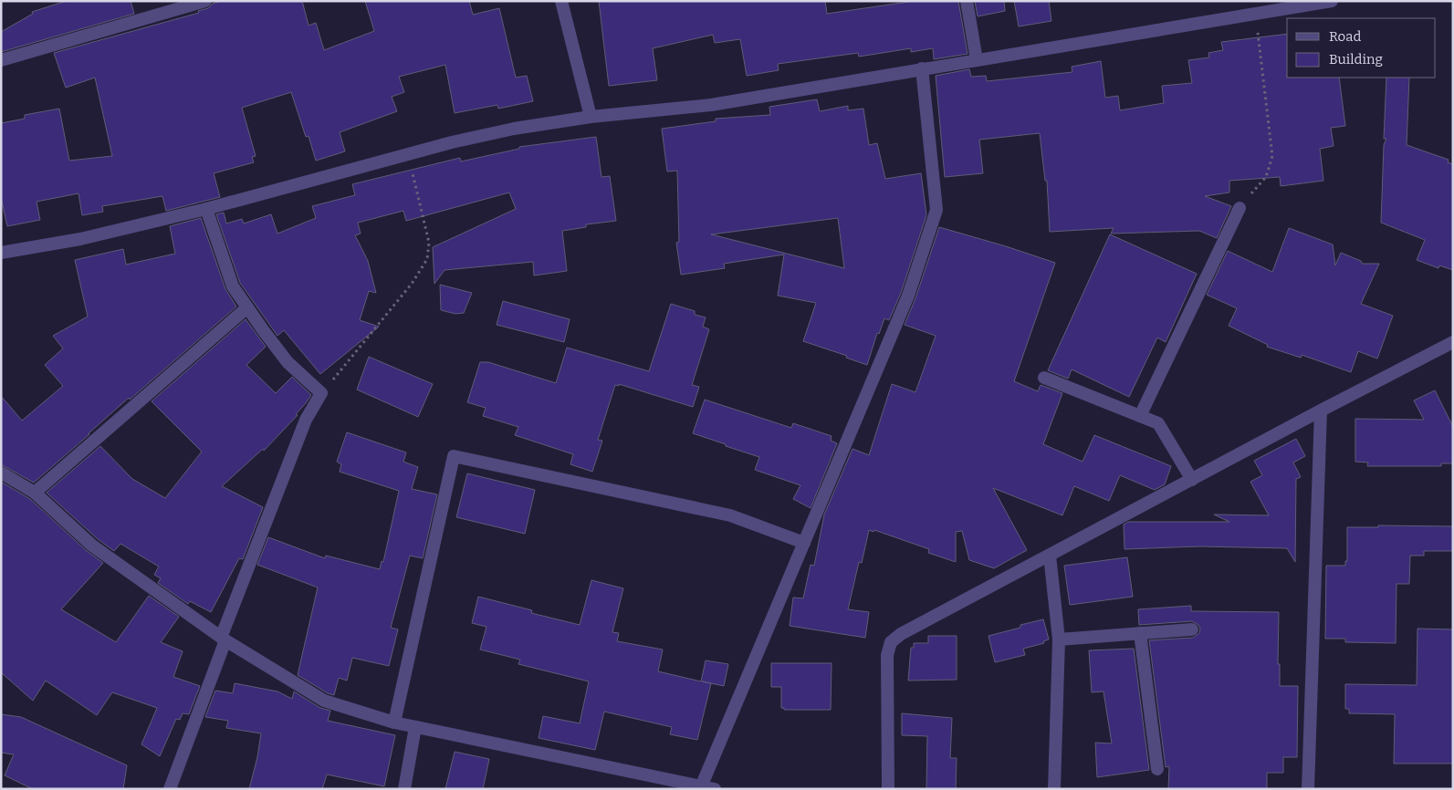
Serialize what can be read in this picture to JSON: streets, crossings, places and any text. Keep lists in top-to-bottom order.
{
  "legend": ["Road", "Building"]
}
